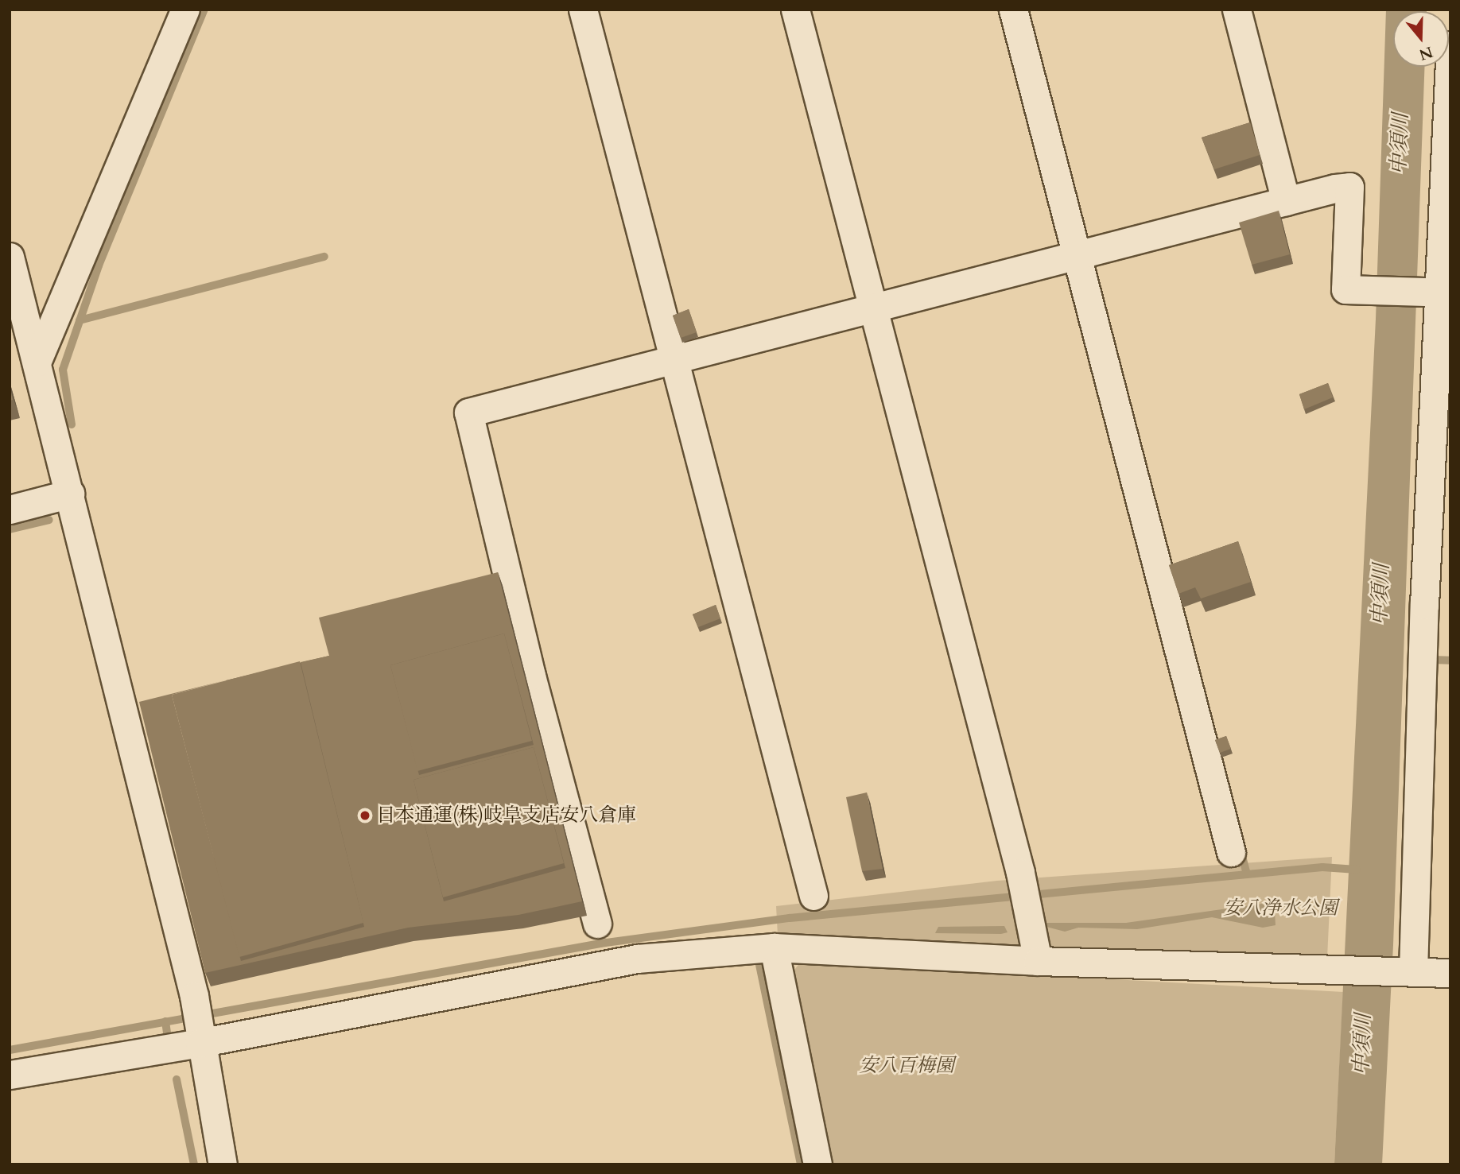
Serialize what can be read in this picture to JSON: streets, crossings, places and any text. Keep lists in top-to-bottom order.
{
  "water": ["中須川"],
  "parks": ["安八浄水公園", "安八百梅園"],
  "places": ["日本通運(株)岐阜支店安八倉庫"],
  "north": "bottom"
}
